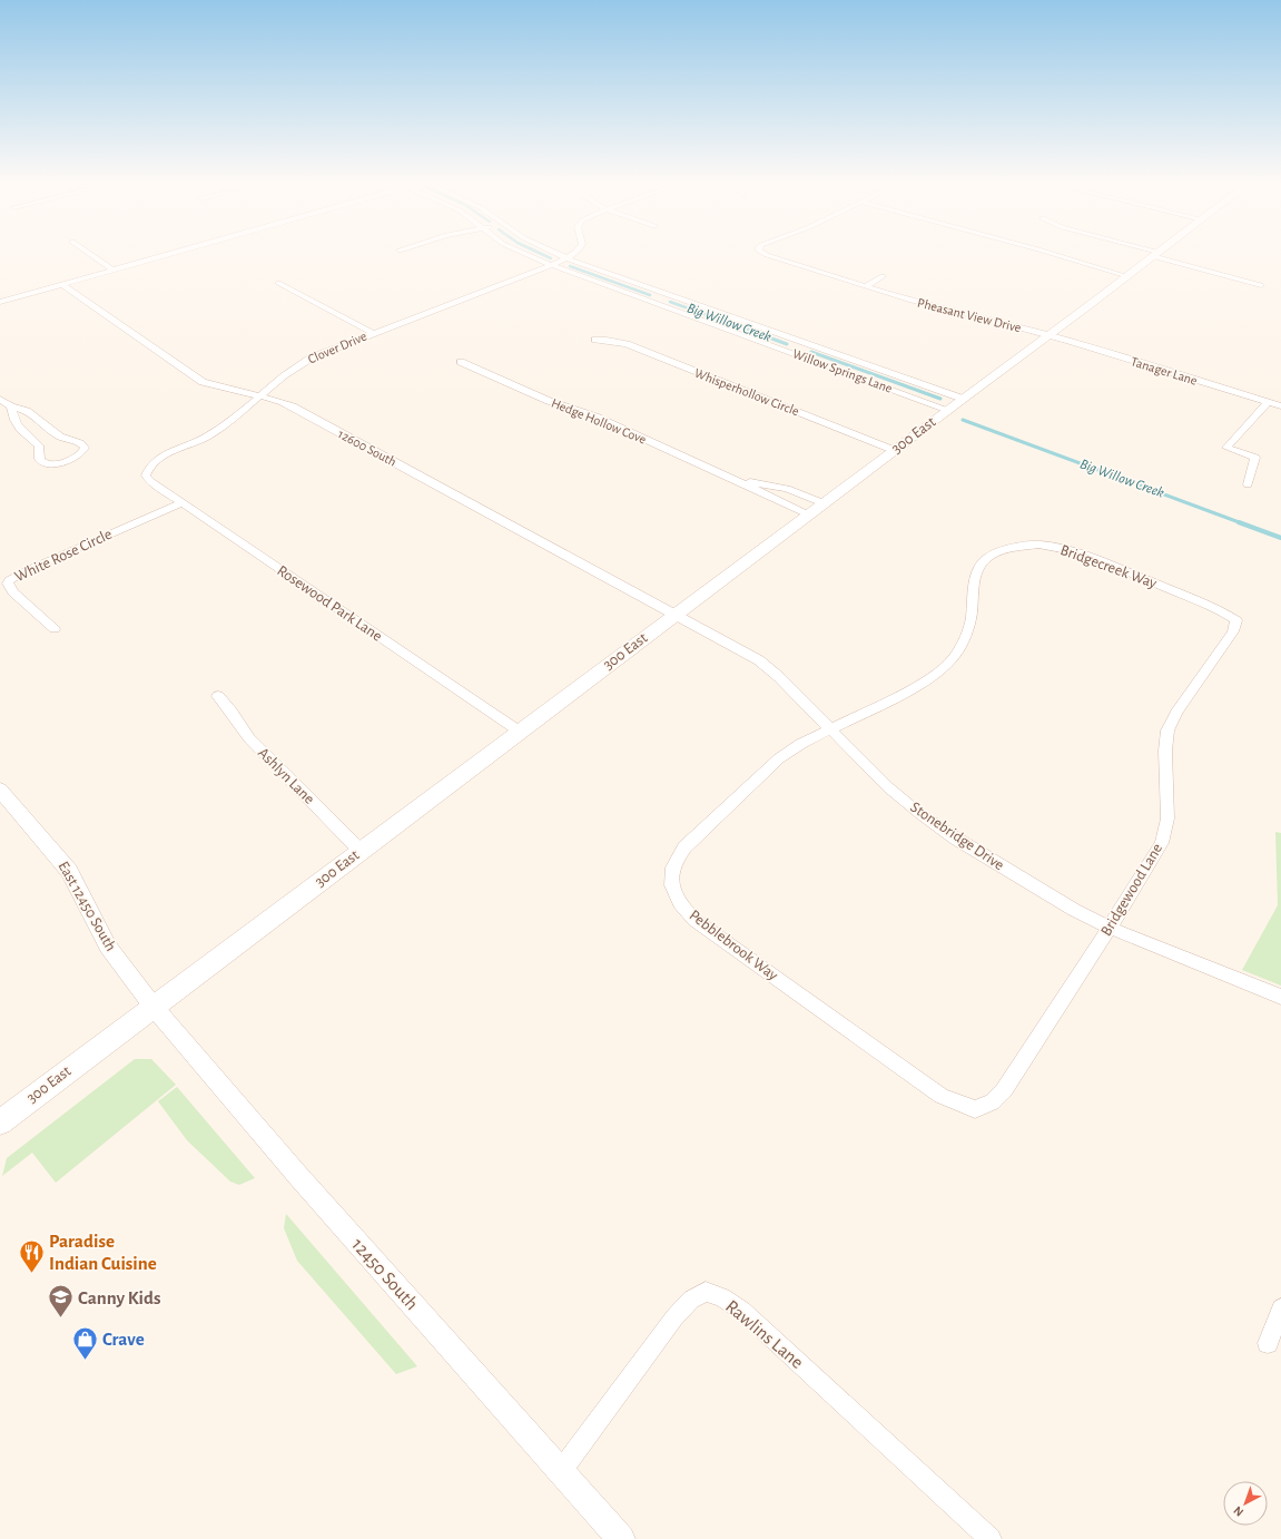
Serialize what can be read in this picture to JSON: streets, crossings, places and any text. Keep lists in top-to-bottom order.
{
  "streets": {
    "main road": ["300 East"],
    "street": [
      "Pheasant View Drive",
      "Clover Drive",
      "Willow Springs Lane",
      "Tanager Lane",
      "Whisperhollow Circle",
      "Hedge Hollow Cove",
      "12600 South",
      "White Rose Circle",
      "Bridgecreek Way",
      "Rosewood Park Lane",
      "Ashlyn Lane",
      "Stonebridge Drive",
      "Bridgewood Lane",
      "East 12450 South",
      "Pebblebrook Way",
      "12450 South",
      "Rawlins Lane"
    ]
  },
  "crossings": [
    ["Pheasant View Drive", "Tanager Lane"],
    ["Pheasant View Drive", "300 East"],
    ["Clover Drive", "Willow Springs Lane"],
    ["Clover Drive", "12600 South"],
    ["Clover Drive", "Rosewood Park Lane"],
    ["Willow Springs Lane", "300 East"],
    ["Tanager Lane", "300 East"],
    ["Whisperhollow Circle", "300 East"],
    ["Hedge Hollow Cove", "300 East"],
    ["300 East", "12600 South"],
    ["300 East", "Rosewood Park Lane"],
    ["300 East", "Ashlyn Lane"],
    ["300 East", "Stonebridge Drive"],
    ["300 East", "East 12450 South"],
    ["300 East", "12450 South"],
    ["12600 South", "Stonebridge Drive"],
    ["White Rose Circle", "Rosewood Park Lane"],
    ["Bridgecreek Way", "Stonebridge Drive"],
    ["Bridgecreek Way", "Bridgewood Lane"],
    ["Bridgecreek Way", "Pebblebrook Way"],
    ["Stonebridge Drive", "Bridgewood Lane"],
    ["Stonebridge Drive", "Pebblebrook Way"],
    ["Bridgewood Lane", "Pebblebrook Way"],
    ["East 12450 South", "12450 South"],
    ["12450 South", "Rawlins Lane"]
  ],
  "water": ["Big Willow Creek"],
  "places": {
    "restaurant": ["Paradise Indian Cuisine"],
    "school or university": ["Canny Kids"],
    "shop": ["Crave"]
  },
  "north": "bottom left"
}
